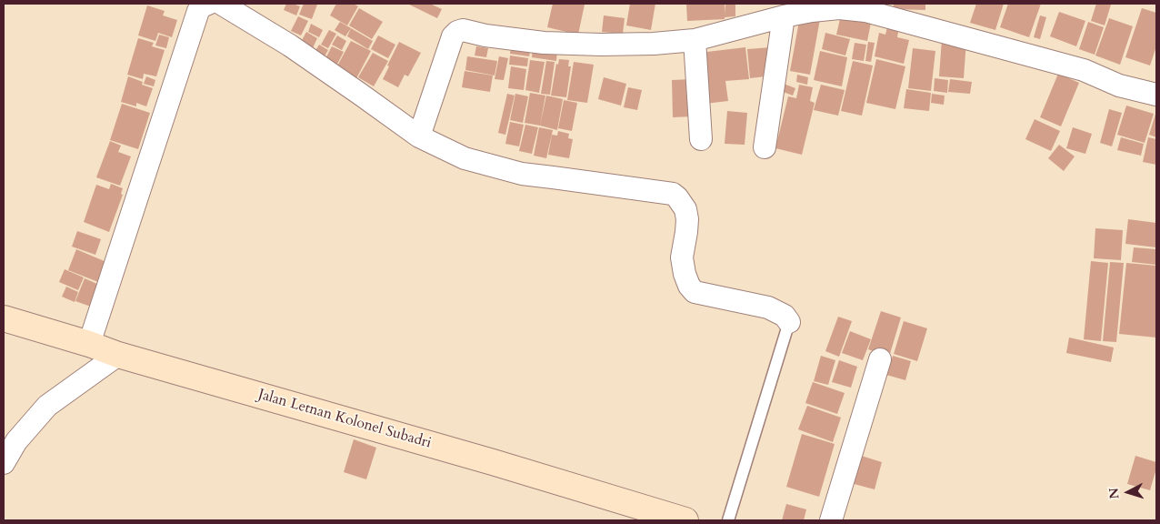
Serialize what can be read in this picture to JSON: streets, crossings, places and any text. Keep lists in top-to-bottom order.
{
  "streets": {
    "main road": ["Jalan Letnan Kolonel Subadri"]
  },
  "north": "left"
}
